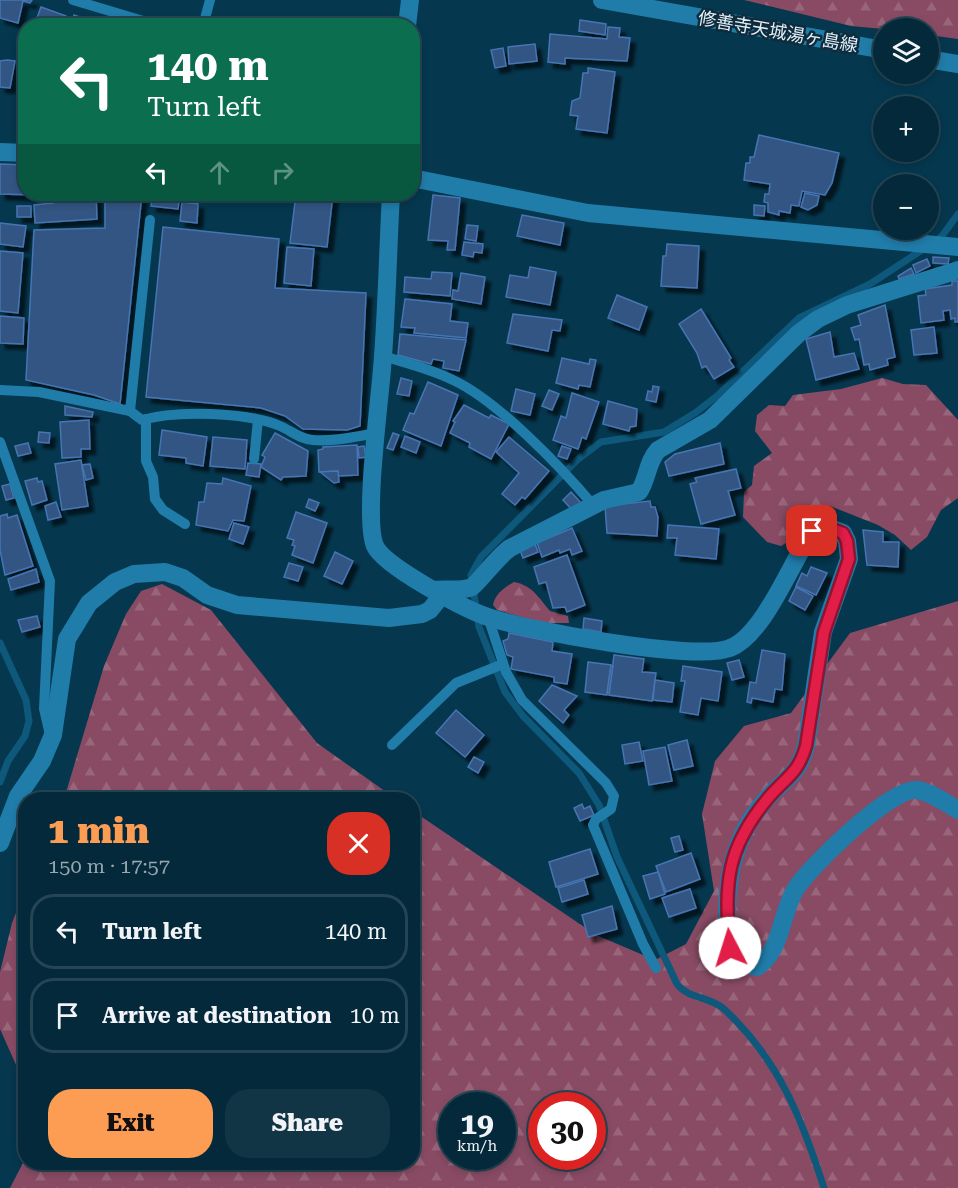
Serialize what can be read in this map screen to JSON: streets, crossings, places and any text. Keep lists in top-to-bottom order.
{
  "streets": {
    "street": ["修善寺天城湯ヶ島線"]
  },
  "page": {
    "map_buttons": ["+", "−"],
    "turn": ["140 m", "Turn left"],
    "heading": ["1 min", "150 m · 17:57"],
    "list": [
      {
        "name": "Turn left",
        "value": "140 m"
      },
      {
        "name": "Arrive at destination",
        "value": "10 m"
      }
    ],
    "buttons": ["Exit", "Share"],
    "speed": "19 km/h",
    "limit": "30"
  }
}
